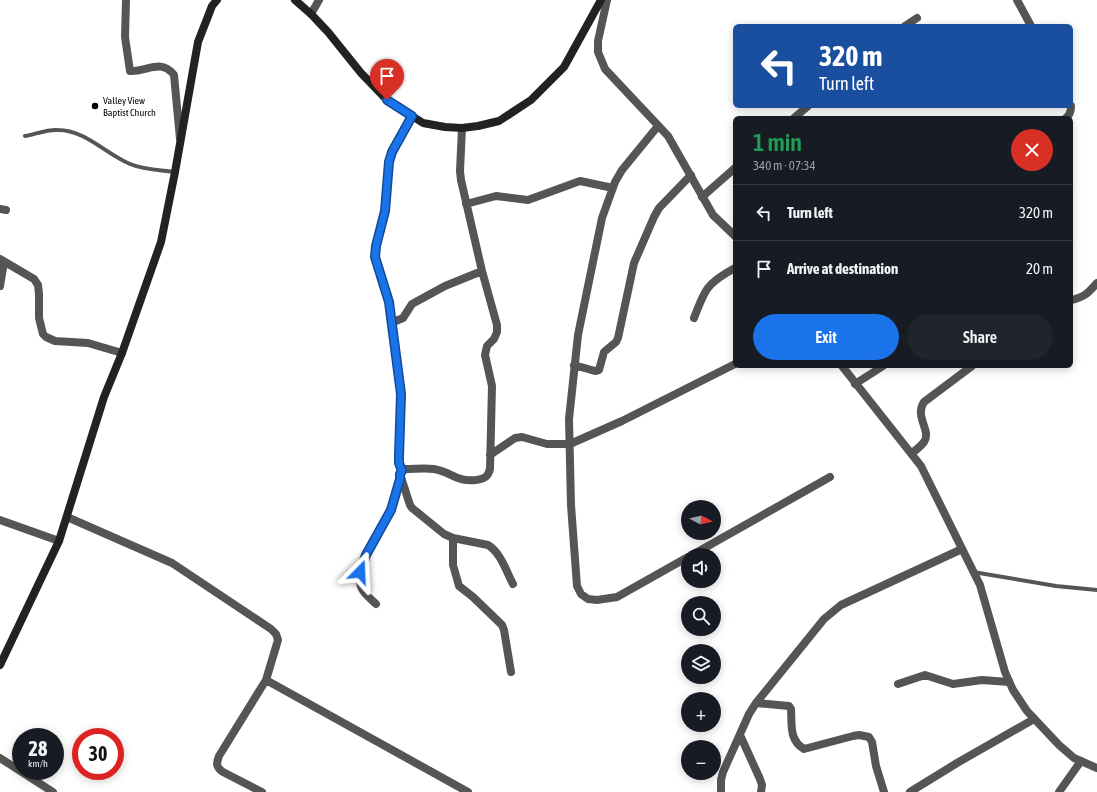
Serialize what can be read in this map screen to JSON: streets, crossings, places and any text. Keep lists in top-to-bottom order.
{
  "places": ["Valley View Baptist Church"],
  "north": "right",
  "page": {
    "turn": ["320 m", "Turn left"],
    "heading": ["1 min", "340 m · 07:34"],
    "list": [
      {
        "name": "Turn left",
        "value": "320 m"
      },
      {
        "name": "Arrive at destination",
        "value": "20 m"
      }
    ],
    "buttons": ["Exit", "Share"],
    "map_buttons": ["+", "−"],
    "speed": "28 km/h",
    "limit": "30"
  }
}
